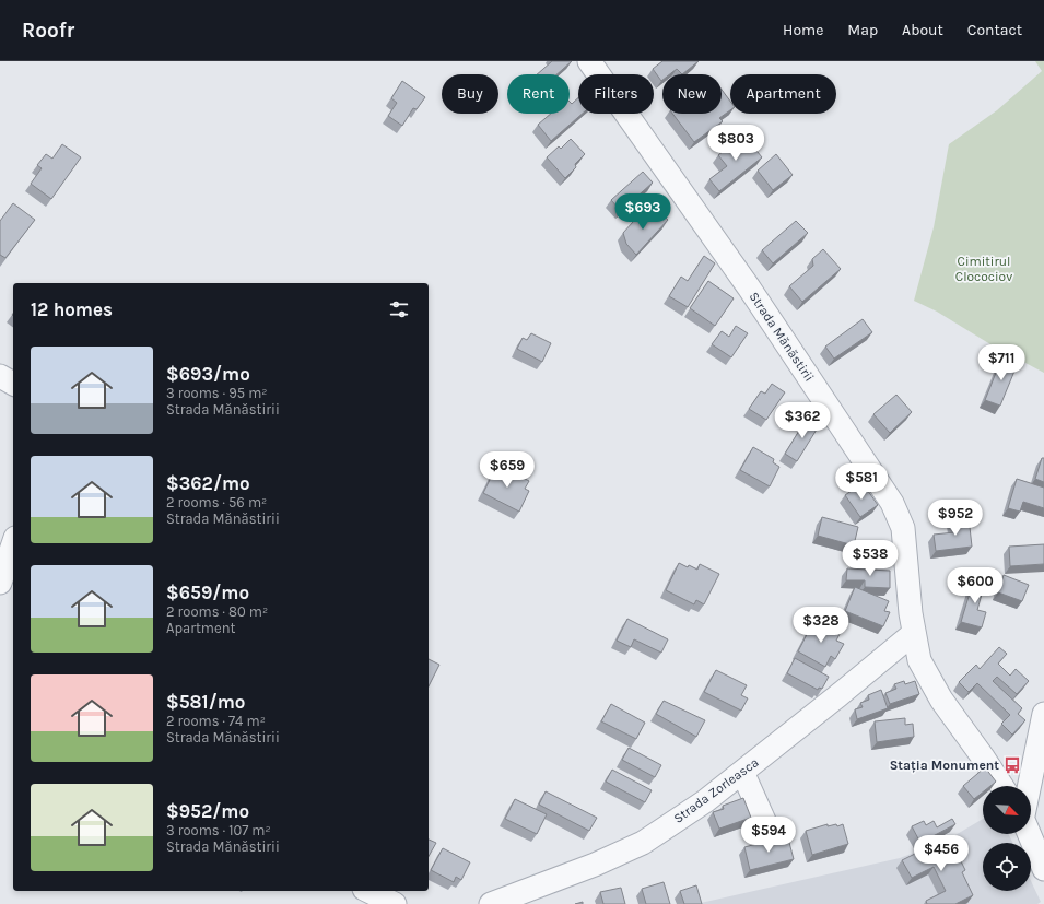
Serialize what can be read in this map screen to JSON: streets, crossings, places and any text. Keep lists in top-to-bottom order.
{
  "streets": {
    "street": ["Strada Mănăstirii", "Strada Zorleasca"]
  },
  "crossings": [
    ["Strada Mănăstirii", "Strada Zorleasca"]
  ],
  "parks": ["Cimitirul Clocociov"],
  "places": {
    "bus stop": ["Stația Monument"]
  },
  "north": "bottom right",
  "page": {
    "header": "Roofr",
    "nav": [
      "Home",
      "Map",
      "About",
      "Contact"
    ],
    "chip": [
      "Buy",
      "Rent",
      "Filters",
      "New",
      "Apartment"
    ],
    "price": [
      "$803",
      "$693",
      "$711",
      "$362",
      "$659",
      "$581",
      "$952",
      "$538",
      "$600",
      "$328",
      "$594",
      "$456"
    ],
    "heading": "12 homes",
    "list": [
      {
        "name": "$693/mo",
        "note": "3 rooms · 95 m² · Strada Mănăstirii"
      },
      {
        "name": "$362/mo",
        "note": "2 rooms · 56 m² · Strada Mănăstirii"
      },
      {
        "name": "$659/mo",
        "note": "2 rooms · 80 m² · Apartment"
      },
      {
        "name": "$581/mo",
        "note": "2 rooms · 74 m² · Strada Mănăstirii"
      },
      {
        "name": "$952/mo",
        "note": "3 rooms · 107 m² · Strada Mănăstirii"
      }
    ]
  }
}
